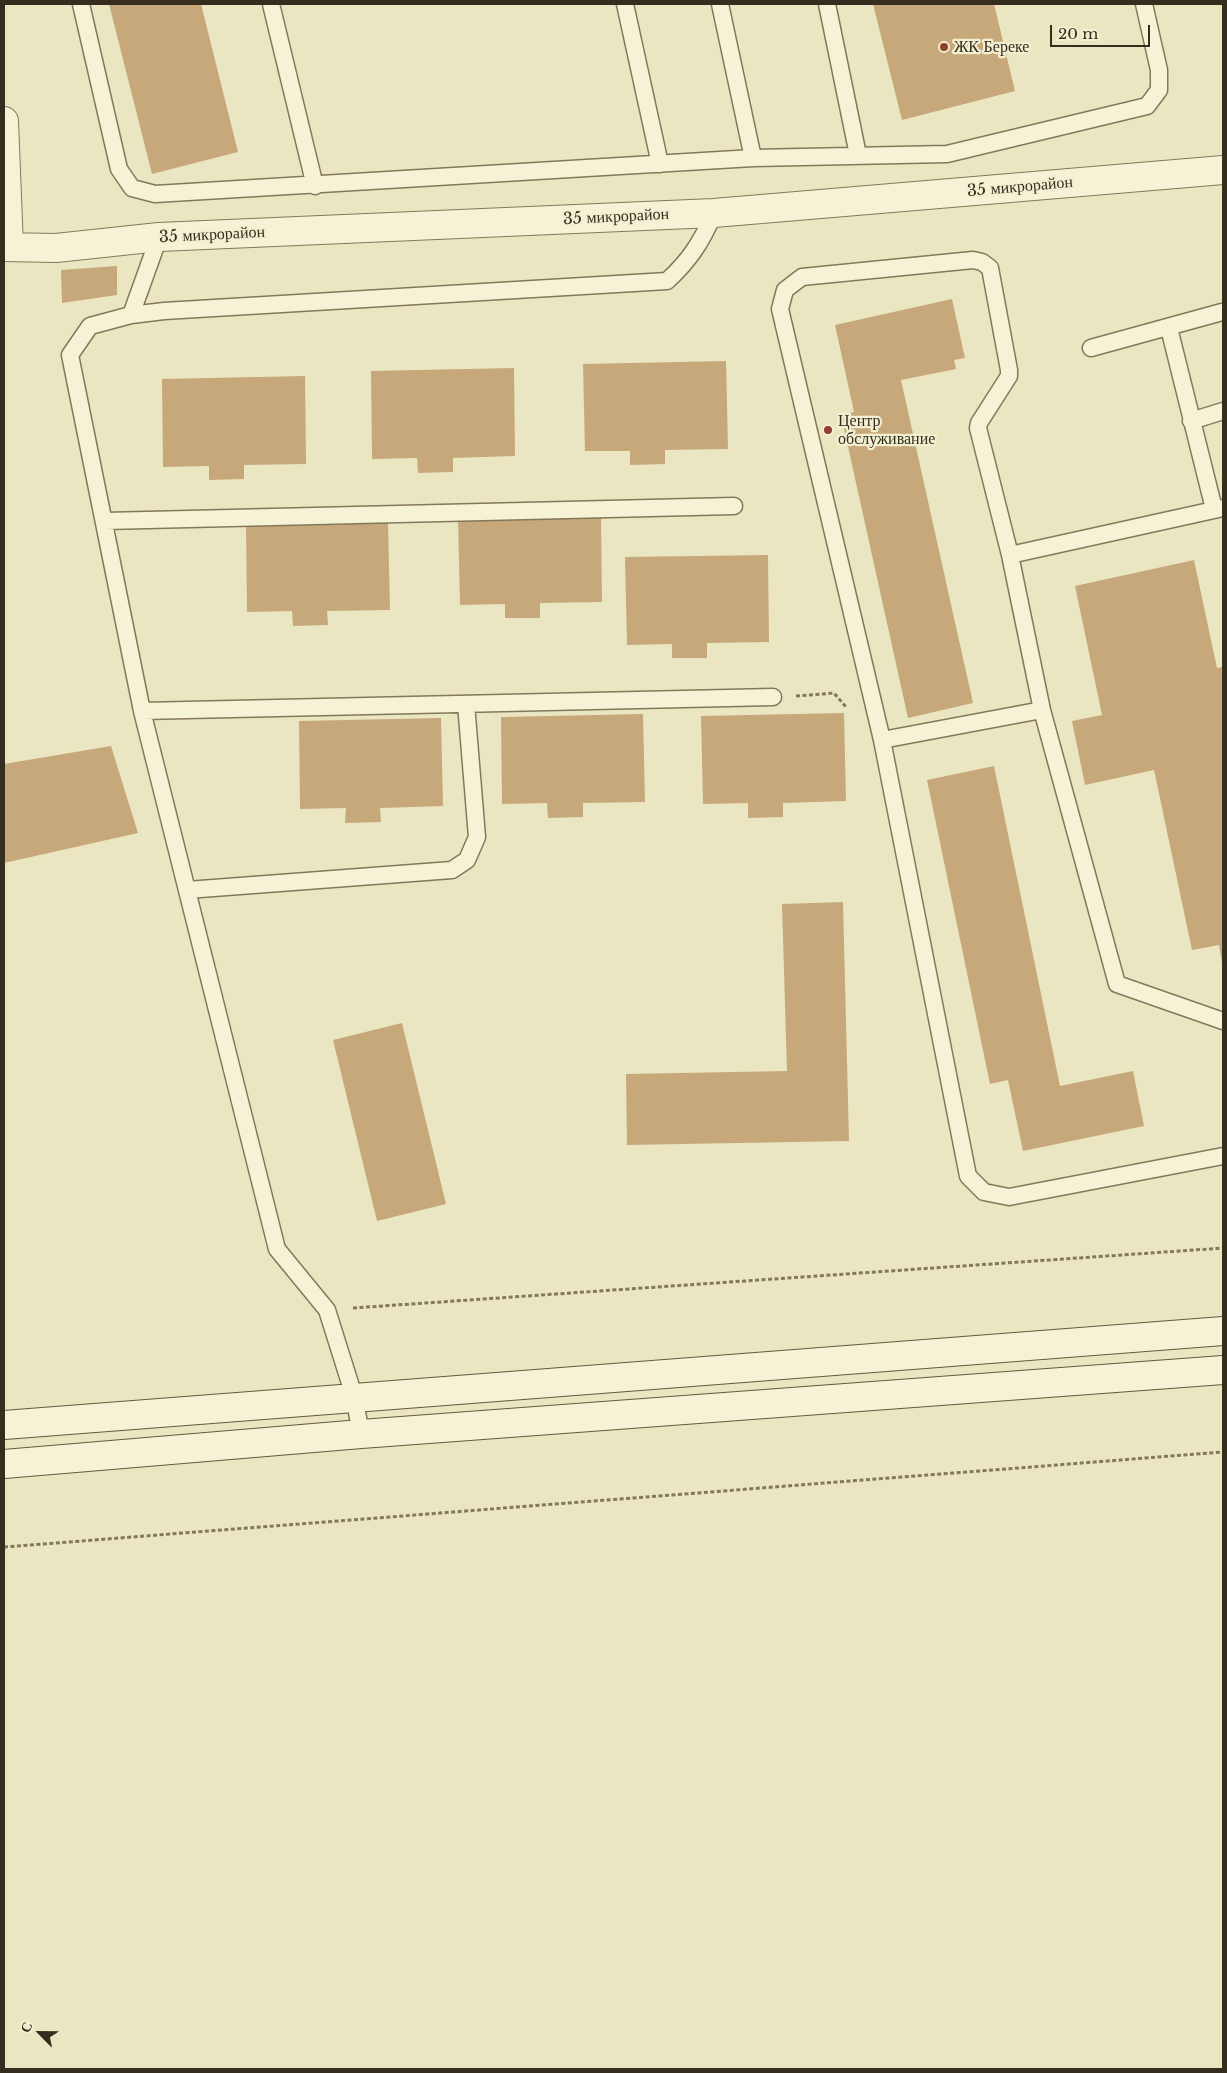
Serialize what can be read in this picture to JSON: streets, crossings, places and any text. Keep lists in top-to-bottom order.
{
  "streets": {
    "main road": ["35 микрорайон"]
  },
  "places": ["ЖК Береке", "Центр обслуживание"],
  "scale_bar": "20 m",
  "north": "top left"
}
